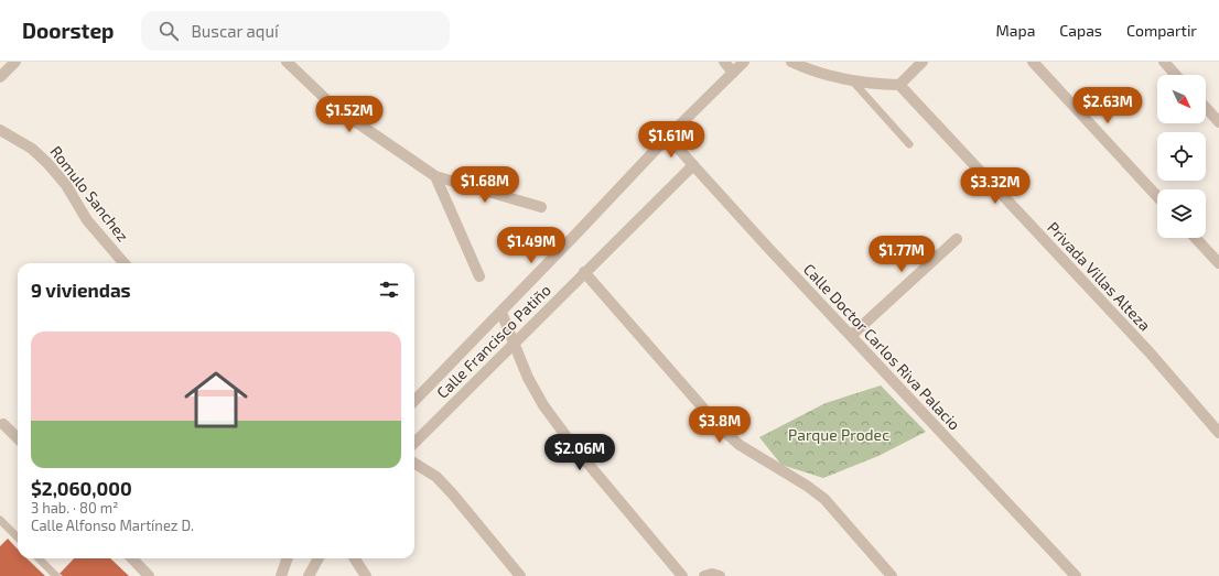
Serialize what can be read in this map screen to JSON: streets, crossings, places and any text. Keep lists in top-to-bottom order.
{
  "streets": {
    "street": [
      "Romulo Sanchez",
      "Privada Villas Alteza",
      "Calle Francisco Patiño",
      "Calle Doctor Carlos Riva Palacio"
    ]
  },
  "crossings": [
    ["Calle Francisco Patiño", "Calle Doctor Carlos Riva Palacio"]
  ],
  "parks": ["Parque Prodec"],
  "north": "bottom right",
  "page": {
    "header": "Doorstep",
    "search": "Buscar aquí",
    "nav": ["Mapa", "Capas", "Compartir"],
    "price": [
      "$2.63M",
      "$1.52M",
      "$1.61M",
      "$1.68M",
      "$3.32M",
      "$1.49M",
      "$1.77M",
      "$3.8M",
      "$2.06M"
    ],
    "heading": "9 viviendas",
    "list": [
      {
        "name": "$2,060,000",
        "note": "3 hab. · 80 m² · Calle Alfonso Martínez D."
      }
    ]
  }
}
